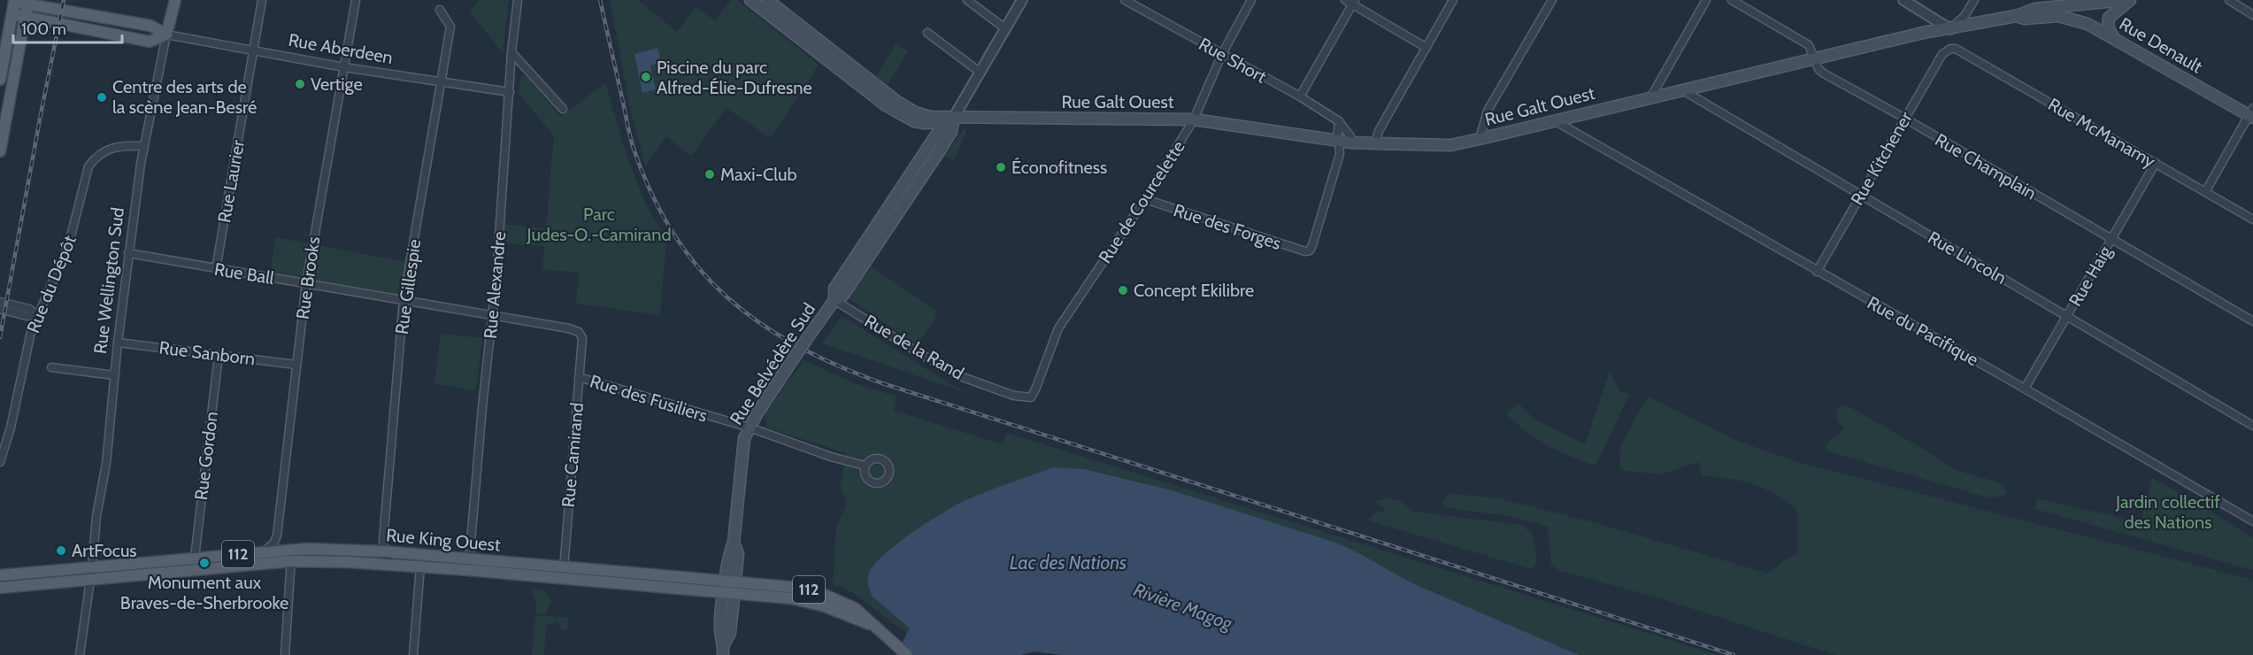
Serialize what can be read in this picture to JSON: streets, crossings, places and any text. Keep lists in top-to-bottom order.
{
  "streets": {
    "main road": [
      "Rue Denault",
      "Rue Aberdeen",
      "Rue Galt Ouest",
      "Rue Wellington Sud",
      "Rue Belvédère Sud",
      "Rue King Ouest",
      "112"
    ],
    "street": [
      "Rue Short",
      "Rue McManamy",
      "Rue Kitchener",
      "Rue Champlain",
      "Rue Laurier",
      "Rue de Courcelette",
      "Rue des Forges",
      "Rue Lincoln",
      "Rue Ball",
      "Rue Haig",
      "Rue Brooks",
      "Rue du Dépôt",
      "Rue Alexandre",
      "Rue Gillespie",
      "Rue du Pacifique",
      "Rue de la Rand",
      "Rue Sanborn",
      "Rue des Fusiliers",
      "Rue Camirand",
      "Rue Gordon"
    ]
  },
  "crossings": [
    ["Rue Denault", "Rue Galt Ouest"],
    ["Rue Aberdeen", "Rue Laurier"],
    ["Rue Aberdeen", "Rue Brooks"],
    ["Rue Aberdeen", "Rue Wellington Sud"],
    ["Rue Aberdeen", "Rue Alexandre"],
    ["Rue Aberdeen", "Rue Gillespie"],
    ["Rue Short", "Rue Galt Ouest"],
    ["Rue Short", "Rue de Courcelette"],
    ["Rue Galt Ouest", "Rue Champlain"],
    ["Rue Galt Ouest", "Rue de Courcelette"],
    ["Rue Galt Ouest", "Rue des Forges"],
    ["Rue Galt Ouest", "Rue Lincoln"],
    ["Rue Galt Ouest", "Rue du Pacifique"],
    ["Rue Galt Ouest", "Rue Belvédère Sud"],
    ["Rue McManamy", "Rue Kitchener"],
    ["Rue McManamy", "Rue Haig"],
    ["Rue Kitchener", "Rue Champlain"],
    ["Rue Kitchener", "Rue Lincoln"],
    ["Rue Kitchener", "Rue du Pacifique"],
    ["Rue Champlain", "Rue Haig"],
    ["Rue Laurier", "Rue Ball"],
    ["Rue de Courcelette", "Rue des Forges"],
    ["Rue de Courcelette", "Rue de la Rand"],
    ["Rue Lincoln", "Rue Haig"],
    ["Rue Ball", "Rue Brooks"],
    ["Rue Ball", "Rue Wellington Sud"],
    ["Rue Ball", "Rue Alexandre"],
    ["Rue Ball", "Rue Gillespie"],
    ["Rue Ball", "Rue Camirand"],
    ["Rue Haig", "Rue du Pacifique"],
    ["Rue Brooks", "Rue Sanborn"],
    ["Rue Brooks", "Rue King Ouest"],
    ["Rue Wellington Sud", "Rue du Dépôt"],
    ["Rue Wellington Sud", "Rue Sanborn"],
    ["Rue Wellington Sud", "Rue King Ouest"],
    ["Rue Alexandre", "Rue King Ouest"],
    ["Rue Gillespie", "Rue King Ouest"],
    ["Rue de la Rand", "Rue Belvédère Sud"],
    ["Rue Sanborn", "Rue Gordon"],
    ["Rue Belvédère Sud", "Rue des Fusiliers"],
    ["Rue Belvédère Sud", "Rue King Ouest"],
    ["Rue des Fusiliers", "Rue Camirand"],
    ["Rue Camirand", "Rue King Ouest"],
    ["Rue Gordon", "Rue King Ouest"]
  ],
  "water": ["Lac des Nations", "Rivière Magog"],
  "parks": ["Parc Judes-O.-Camirand", "Jardin collectif des Nations"],
  "places": [
    "Piscine du parc Alfred-Élie-Dufresne",
    "Vertige",
    "Centre des arts de la scène Jean-Besré",
    "Éconofitness",
    "Maxi-Club",
    "Concept Ekilibre",
    "ArtFocus",
    "Monument aux Braves-de-Sherbrooke"
  ],
  "scale_bar": "100 m"
}
